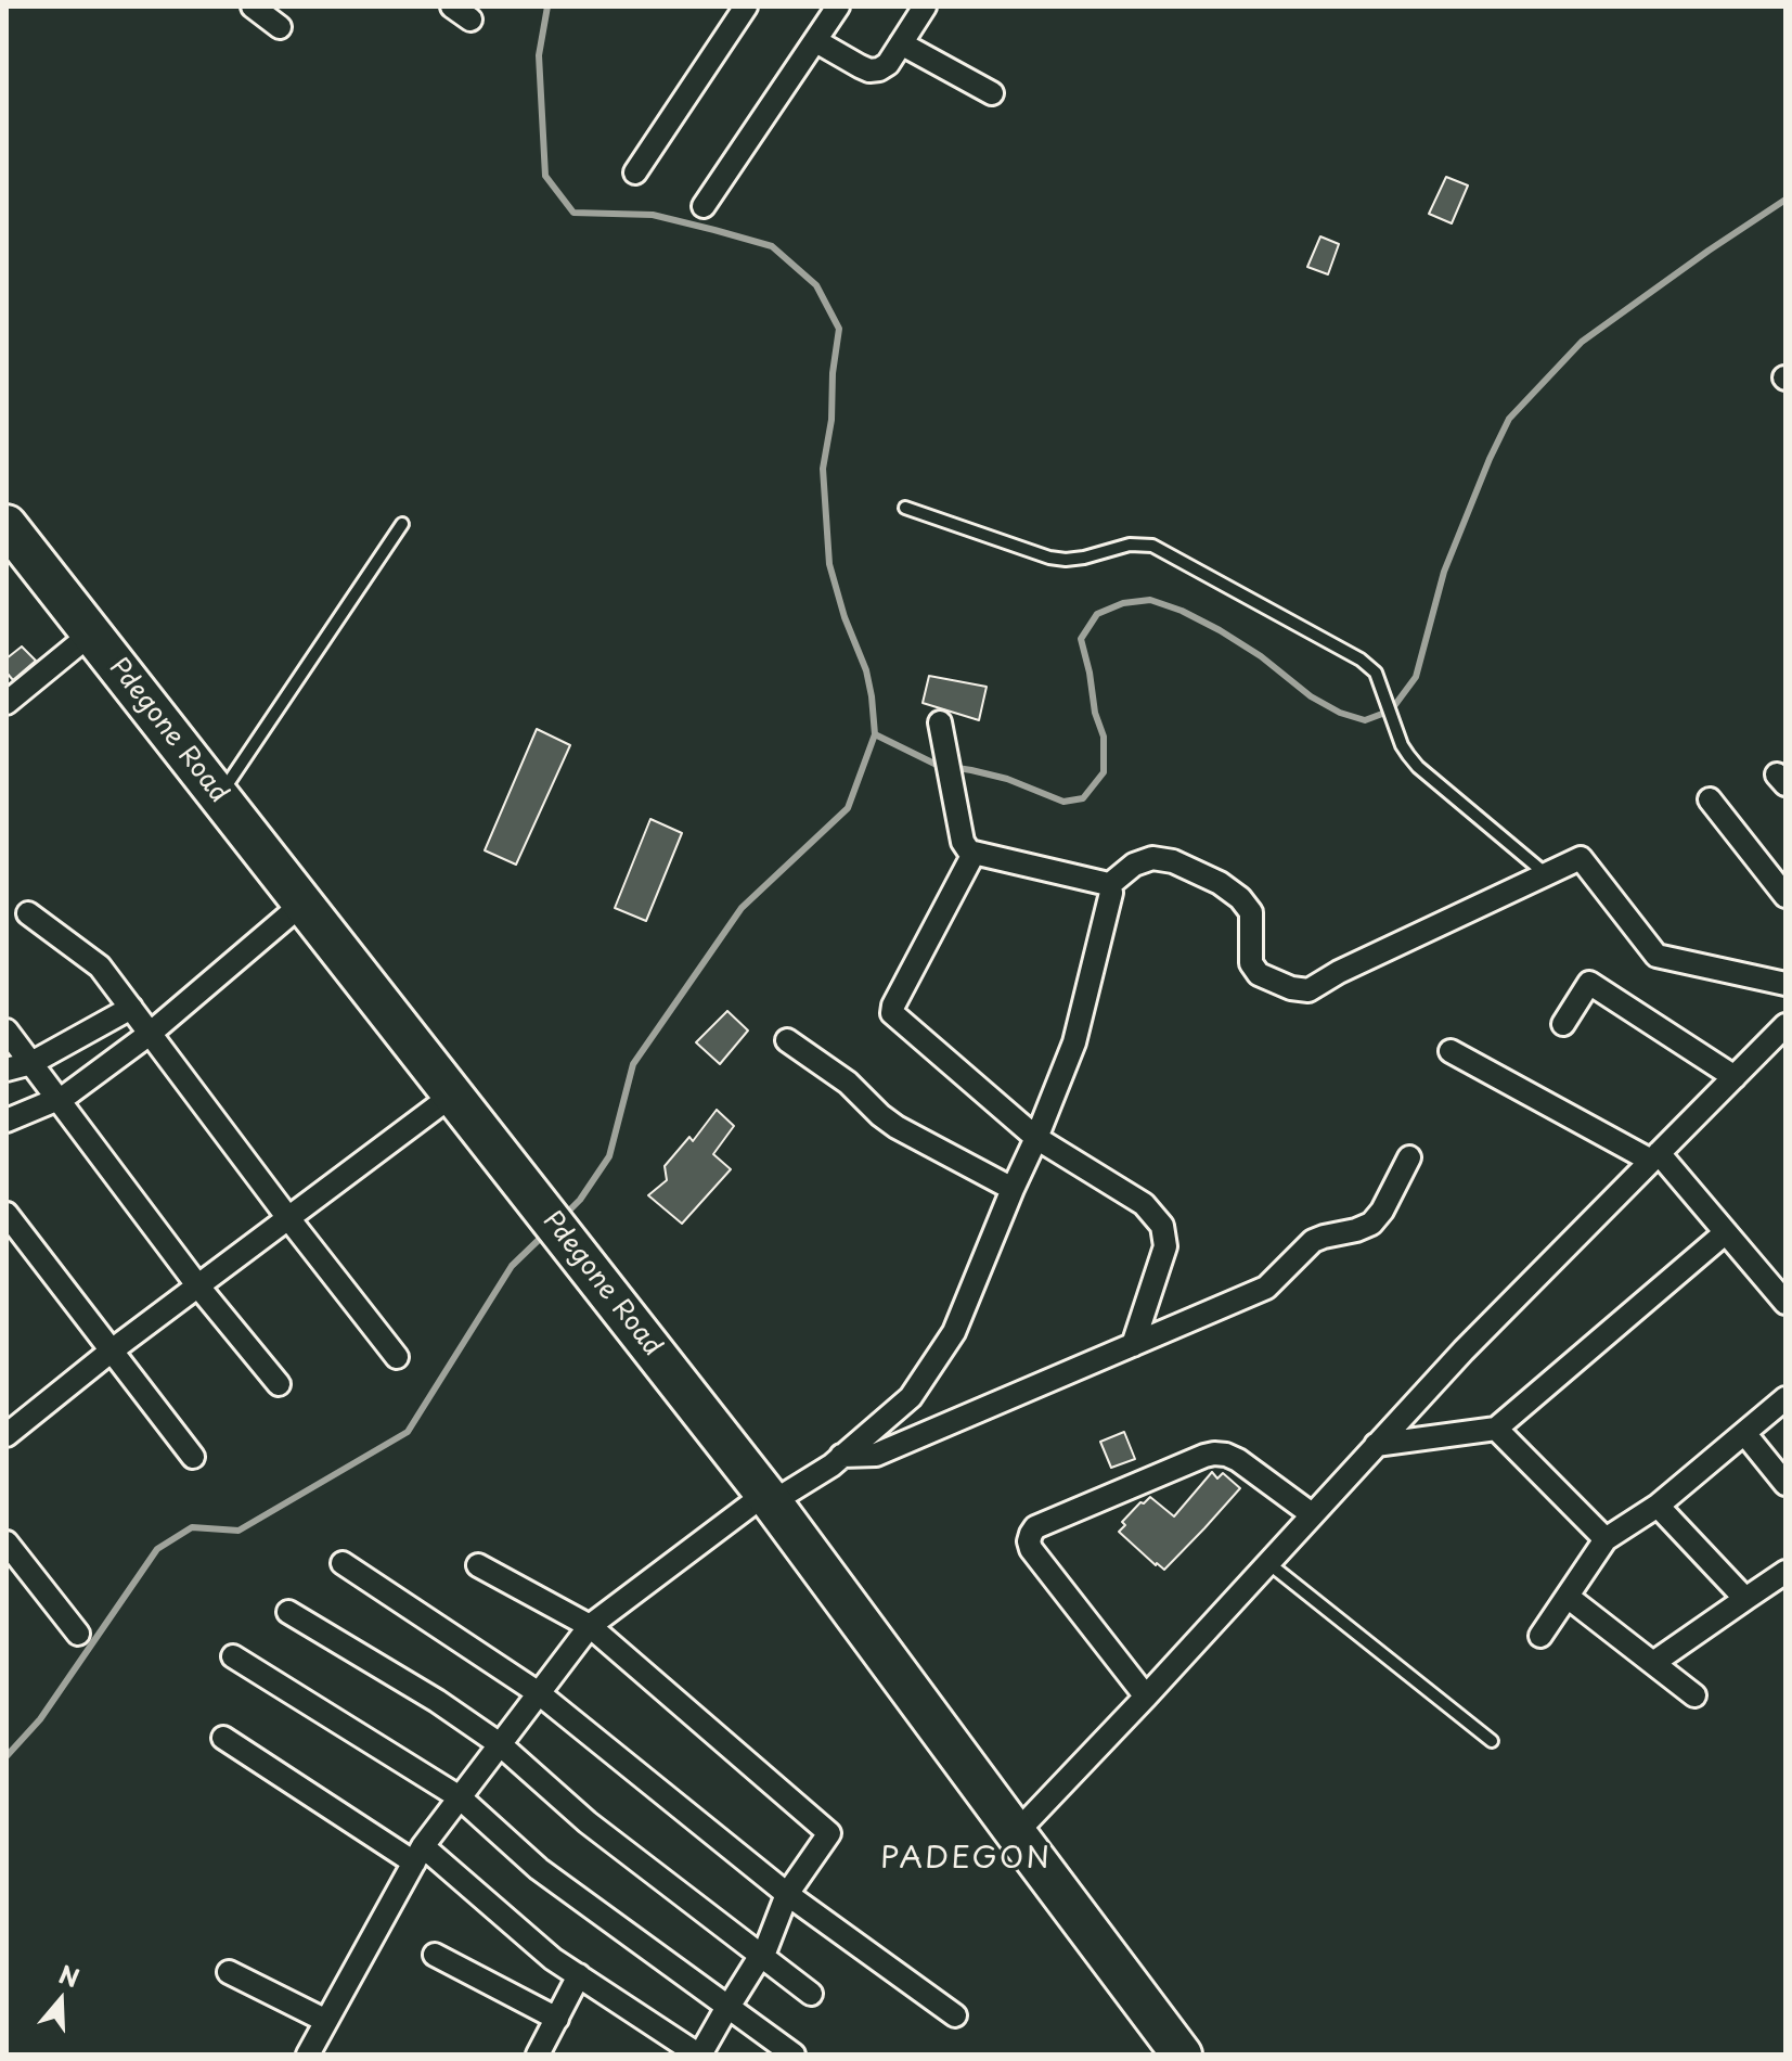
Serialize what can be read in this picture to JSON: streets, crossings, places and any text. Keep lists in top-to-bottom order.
{
  "streets": {
    "highway": ["Pdegone Road"]
  },
  "districts": ["PADEGON"],
  "north": "top"
}
